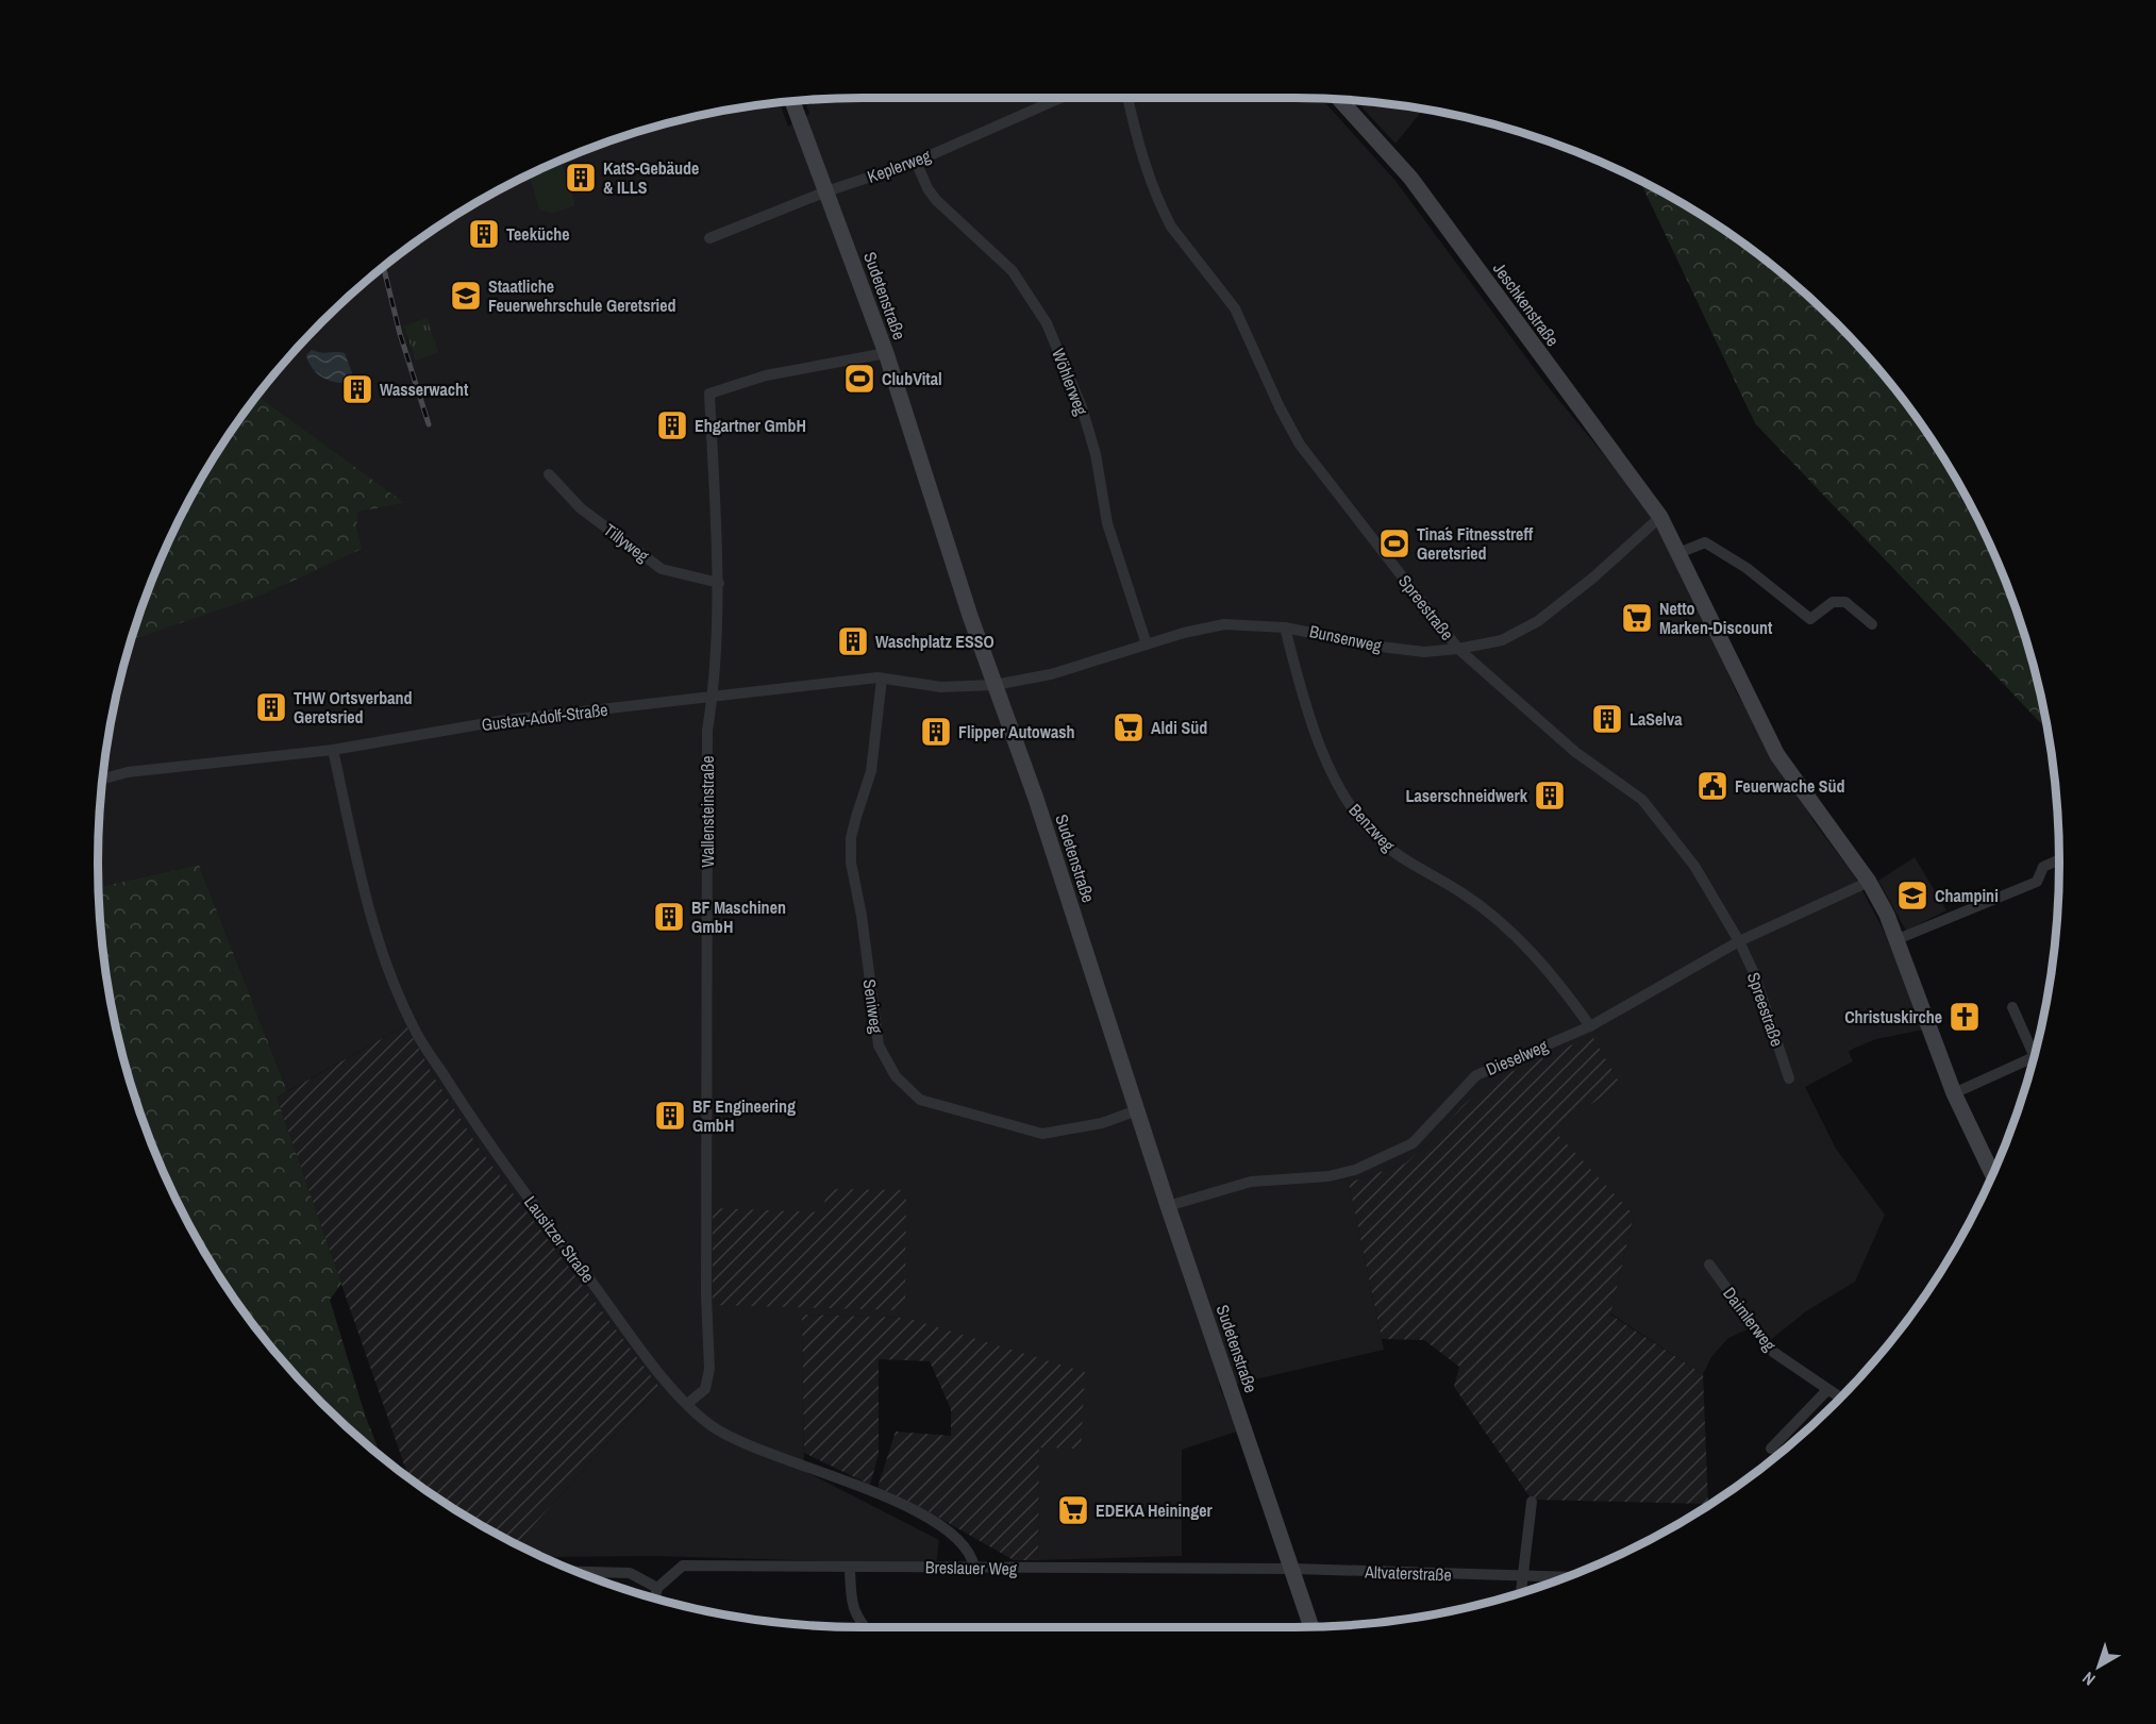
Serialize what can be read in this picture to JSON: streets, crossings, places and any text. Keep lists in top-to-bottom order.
{
  "streets": {
    "street": [
      "Keplerweg",
      "Sudetenstraße",
      "Jeschkenstraße",
      "Wöhlerweg",
      "Tillyweg",
      "Spreestraße",
      "Bunsenweg",
      "Gustav-Adolf-Straße",
      "Wallensteinstraße",
      "Benzweg",
      "Seniweg",
      "Dieselweg",
      "Lausitzer Straße",
      "Daimlerweg",
      "Breslauer Weg",
      "Altvaterstraße"
    ]
  },
  "crossings": [
    ["Keplerweg", "Sudetenstraße"],
    ["Keplerweg", "Wöhlerweg"],
    ["Sudetenstraße", "Bunsenweg"],
    ["Sudetenstraße", "Gustav-Adolf-Straße"],
    ["Sudetenstraße", "Wallensteinstraße"],
    ["Sudetenstraße", "Seniweg"],
    ["Sudetenstraße", "Dieselweg"],
    ["Sudetenstraße", "Breslauer Weg"],
    ["Sudetenstraße", "Altvaterstraße"],
    ["Jeschkenstraße", "Bunsenweg"],
    ["Jeschkenstraße", "Dieselweg"],
    ["Wöhlerweg", "Bunsenweg"],
    ["Tillyweg", "Wallensteinstraße"],
    ["Spreestraße", "Bunsenweg"],
    ["Spreestraße", "Dieselweg"],
    ["Bunsenweg", "Gustav-Adolf-Straße"],
    ["Bunsenweg", "Benzweg"],
    ["Gustav-Adolf-Straße", "Wallensteinstraße"],
    ["Gustav-Adolf-Straße", "Seniweg"],
    ["Gustav-Adolf-Straße", "Lausitzer Straße"],
    ["Wallensteinstraße", "Lausitzer Straße"],
    ["Benzweg", "Dieselweg"],
    ["Lausitzer Straße", "Breslauer Weg"],
    ["Breslauer Weg", "Altvaterstraße"]
  ],
  "places": {
    "building": [
      "KatS-Gebäude & ILLS",
      "Teeküche",
      "Wasserwacht",
      "Ehgartner GmbH",
      "Waschplatz ESSO",
      "THW Ortsverband Geretsried",
      "LaSelva",
      "Flipper Autowash",
      "Laserschneidwerk",
      "BF Maschinen GmbH",
      "BF Engineering GmbH"
    ],
    "school or university": ["Staatliche Feuerwehrschule Geretsried", "Champini"],
    "sports": ["ClubVital", "Tina´s Fitnesstreff Geretsried"],
    "supermarket": ["Netto Marken-Discount", "Aldi Süd", "EDEKA Heininger"],
    "public building": ["Feuerwache Süd"],
    "church": ["Christuskirche"]
  },
  "north": "bottom left"
}
